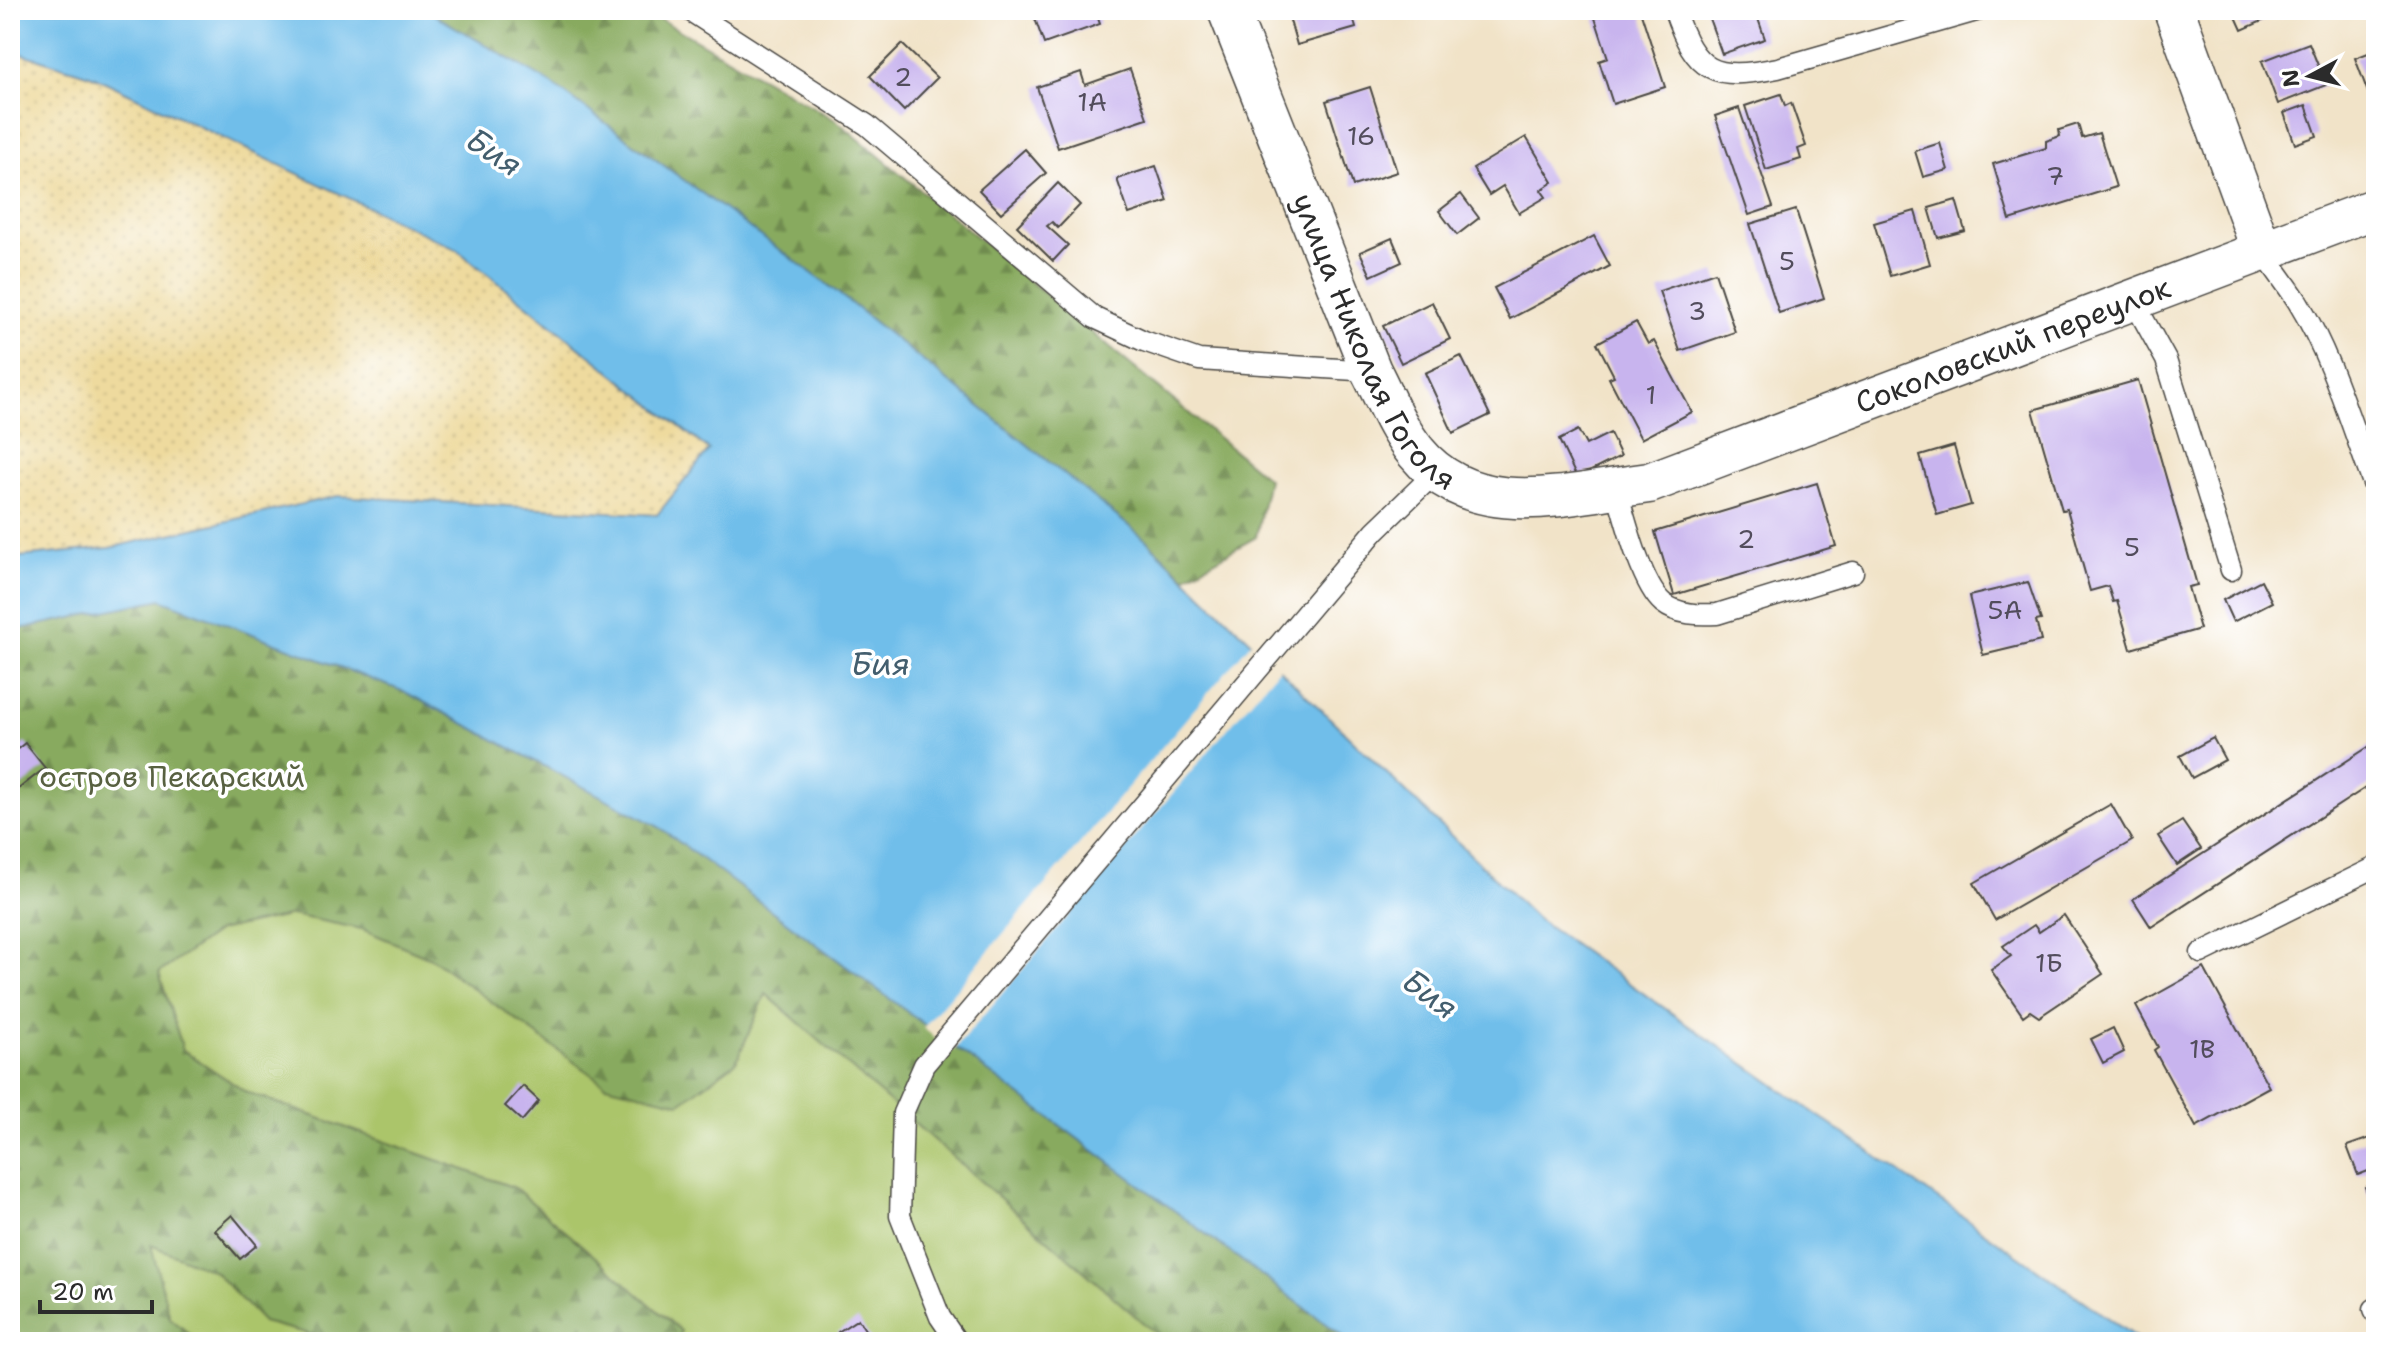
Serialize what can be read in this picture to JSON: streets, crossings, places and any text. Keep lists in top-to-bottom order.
{
  "streets": {
    "street": ["улица Николая Гоголя", "Соколовский переулок"]
  },
  "crossings": [
    ["улица Николая Гоголя", "Соколовский переулок"]
  ],
  "water": ["Бия"],
  "parks": ["остров Пекарский"],
  "house_numbers": [
    "2",
    "1А",
    "16",
    "7",
    "5",
    "3",
    "1",
    "2",
    "5",
    "5А",
    "1Б",
    "1В"
  ],
  "scale_bar": "20 m",
  "north": "left"
}
